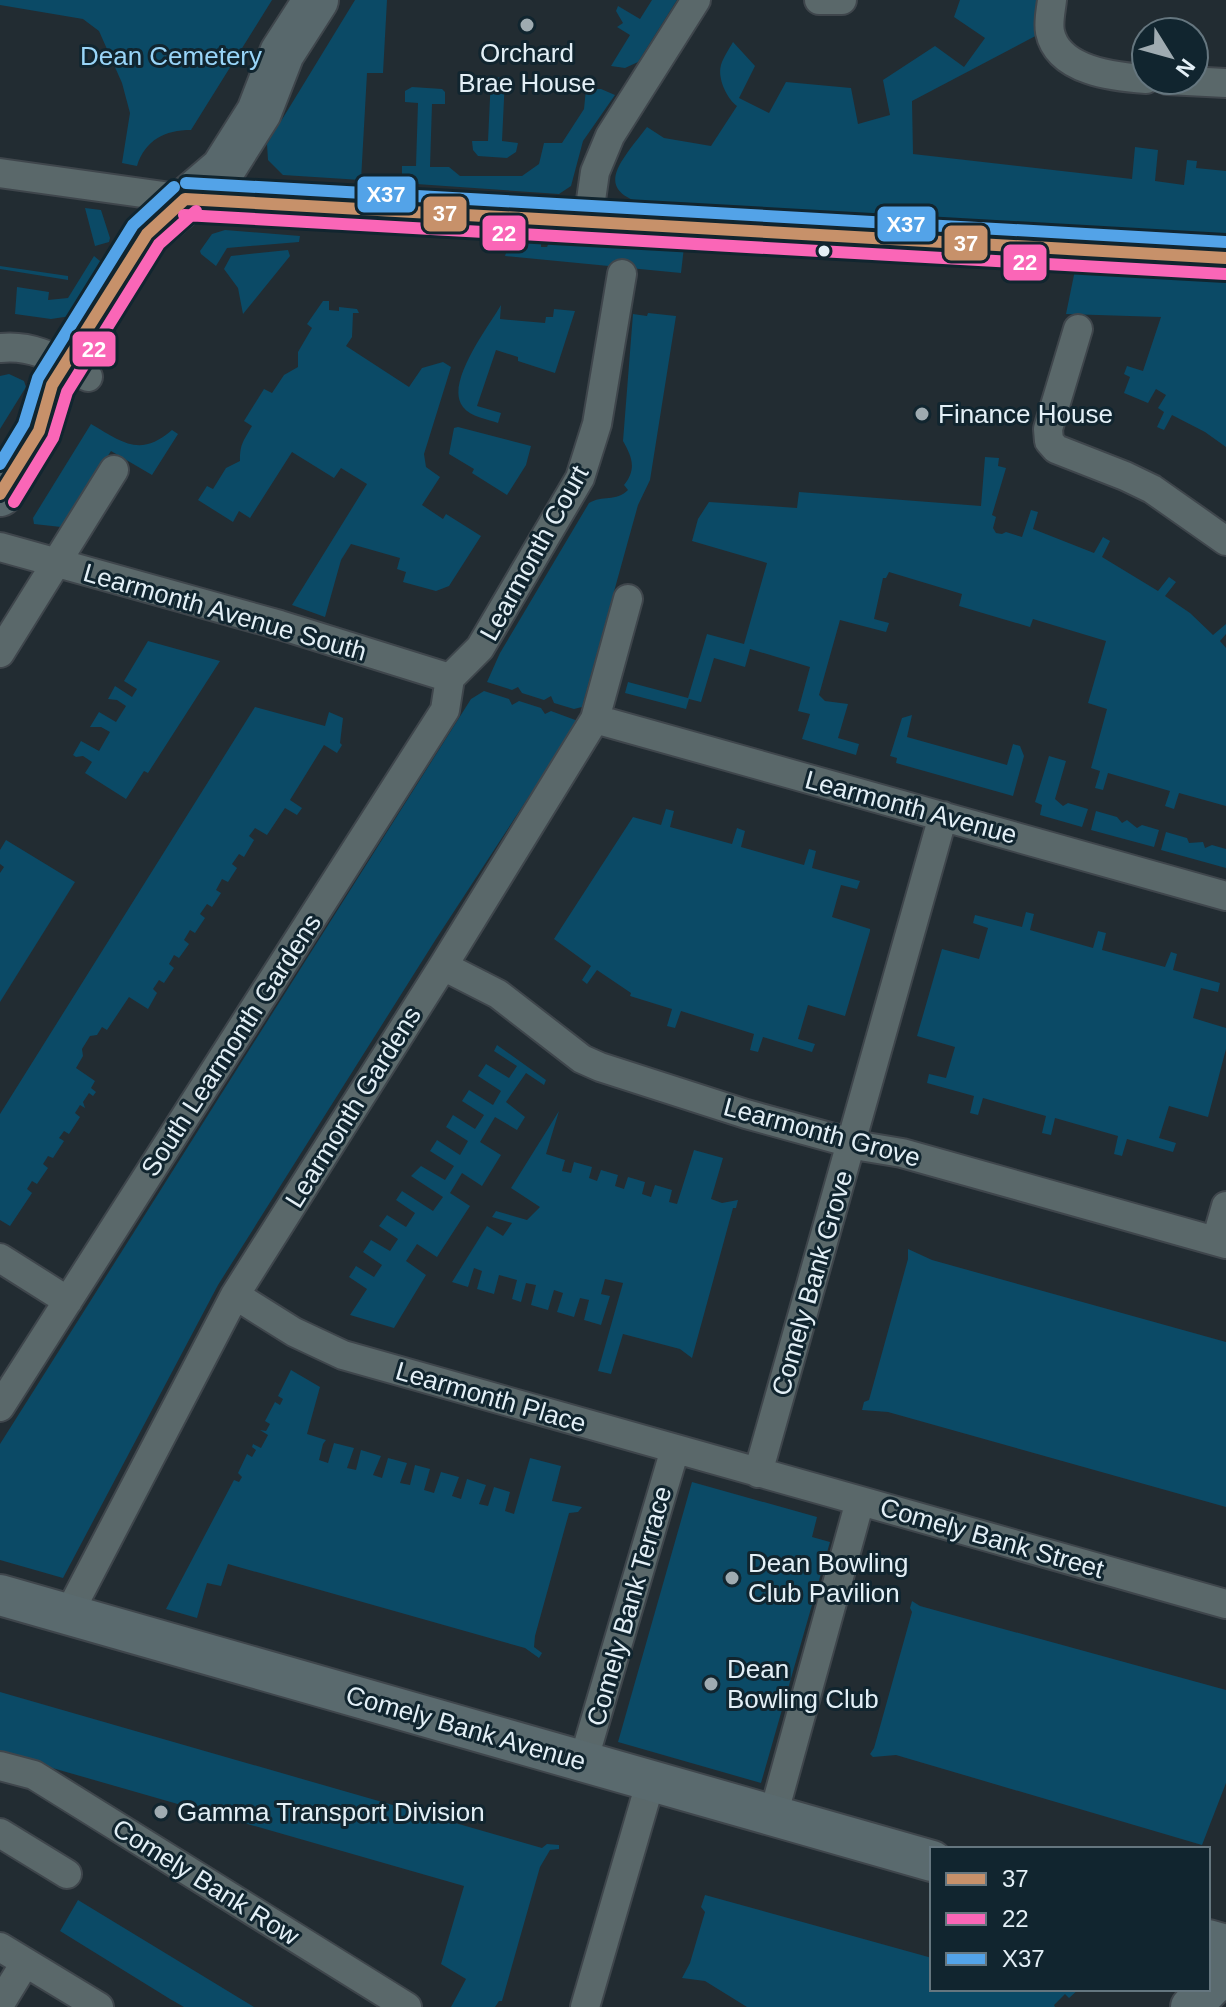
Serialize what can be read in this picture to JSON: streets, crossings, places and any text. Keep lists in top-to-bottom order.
{
  "streets": {
    "street": [
      "Learmonth Court",
      "Learmonth Avenue South",
      "Learmonth Avenue",
      "South Learmonth Gardens",
      "Learmonth Gardens",
      "Learmonth Grove",
      "Comely Bank Grove",
      "Learmonth Place",
      "Comely Bank Street",
      "Comely Bank Terrace",
      "Comely Bank Avenue",
      "Comely Bank Row"
    ]
  },
  "crossings": [
    ["Learmonth Court", "Learmonth Avenue South"],
    ["Learmonth Court", "South Learmonth Gardens"],
    ["Learmonth Avenue South", "South Learmonth Gardens"],
    ["Learmonth Avenue", "Learmonth Gardens"],
    ["Learmonth Avenue", "Comely Bank Grove"],
    ["Learmonth Gardens", "Learmonth Grove"],
    ["Learmonth Gardens", "Learmonth Place"],
    ["Learmonth Gardens", "Comely Bank Avenue"],
    ["Learmonth Grove", "Comely Bank Grove"],
    ["Comely Bank Grove", "Learmonth Place"],
    ["Comely Bank Grove", "Comely Bank Street"],
    ["Learmonth Place", "Comely Bank Street"],
    ["Learmonth Place", "Comely Bank Terrace"],
    ["Comely Bank Terrace", "Comely Bank Avenue"]
  ],
  "parks": ["Dean Cemetery"],
  "places": [
    "Orchard Brae House",
    "Finance House",
    "Dean Bowling Club Pavilion",
    "Dean Bowling Club",
    "Gamma Transport Division"
  ],
  "lines": ["transit line X37", "transit line 37", "transit line 22"],
  "legend": ["37", "22", "X37"],
  "north": "bottom right"
}
